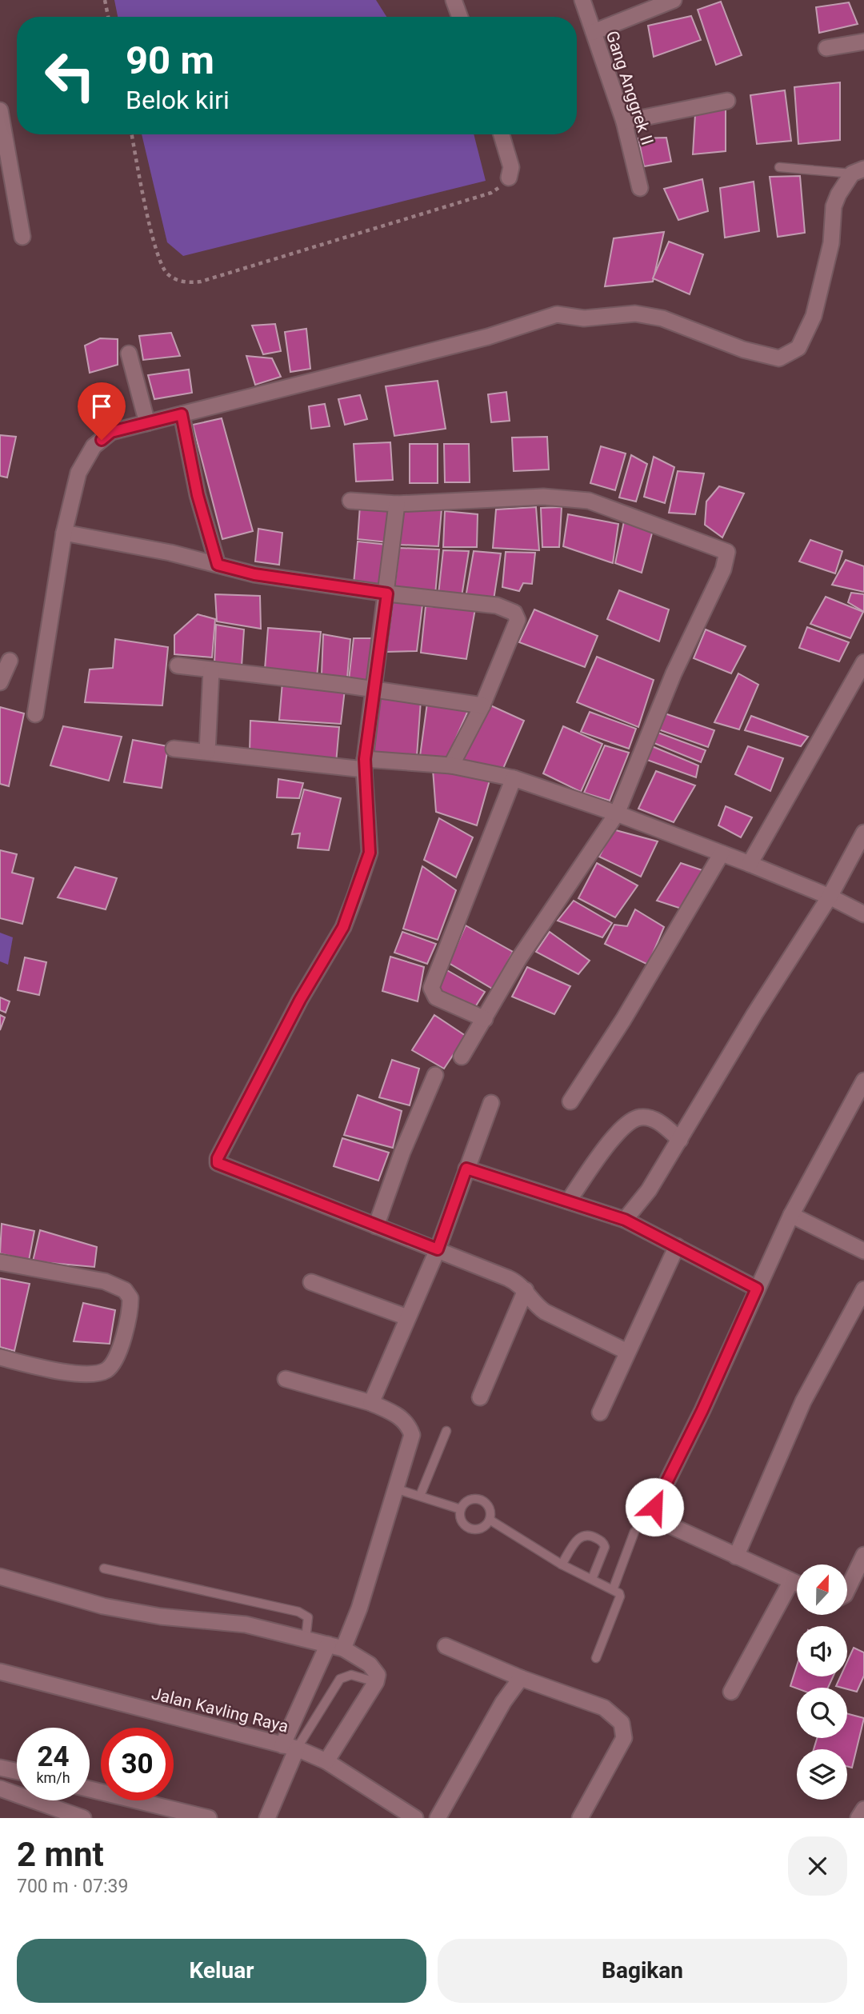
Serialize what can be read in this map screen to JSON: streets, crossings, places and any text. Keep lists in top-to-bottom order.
{
  "streets": {
    "street": ["Gang Anggrek II", "Jalan Kavling Raya"]
  },
  "north": "top",
  "page": {
    "turn": ["90 m", "Belok kiri"],
    "speed": "24 km/h",
    "limit": "30",
    "heading": ["2 mnt", "700 m · 07:39"],
    "buttons": ["Keluar", "Bagikan"]
  }
}
